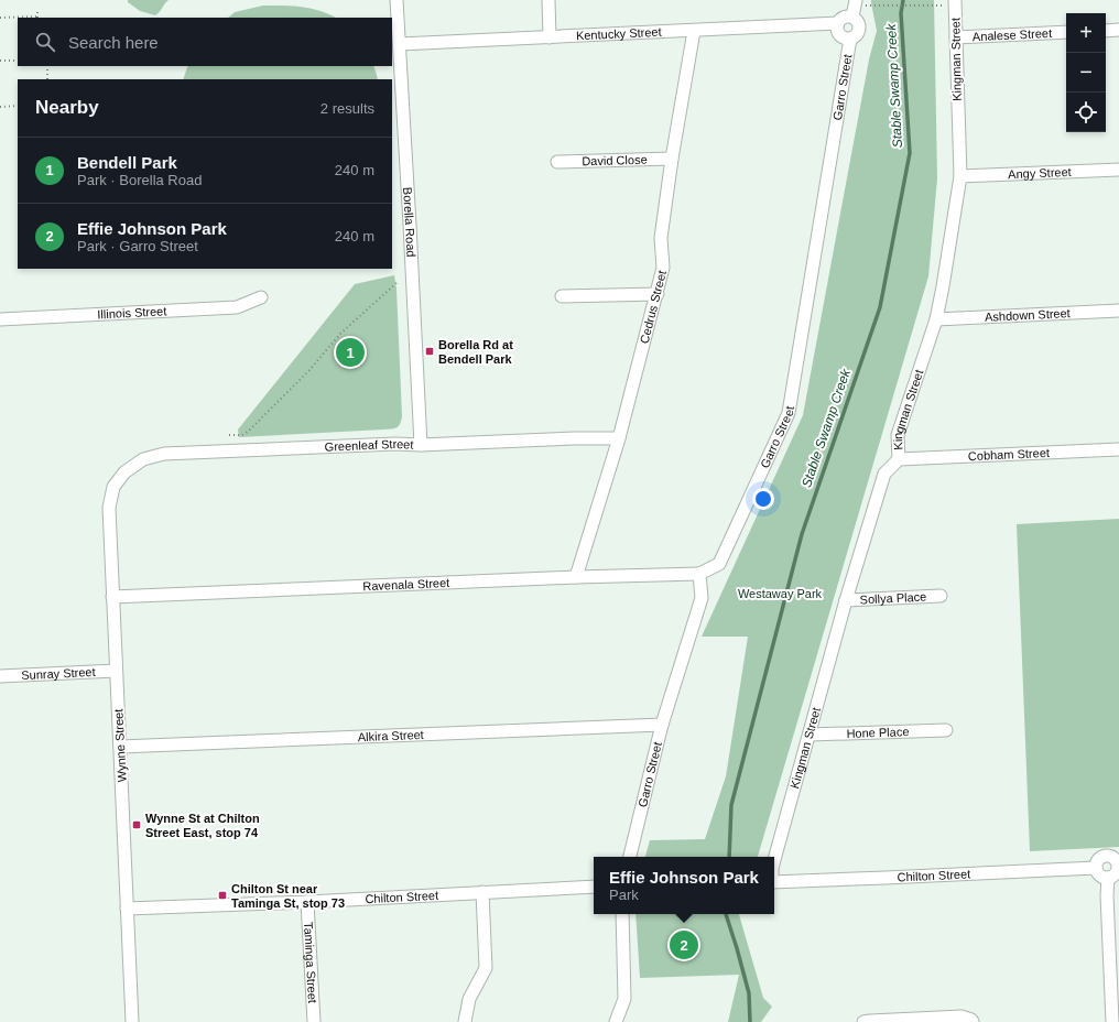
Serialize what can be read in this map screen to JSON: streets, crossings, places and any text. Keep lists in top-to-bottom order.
{
  "streets": {
    "street": [
      "Kentucky Street",
      "Analese Street",
      "Kingman Street",
      "Garro Street",
      "David Close",
      "Angy Street",
      "Borella Road",
      "Cedrus Street",
      "Illinois Street",
      "Ashdown Street",
      "Greenleaf Street",
      "Cobham Street",
      "Ravenala Street",
      "Sollya Place",
      "Sunray Street",
      "Hone Place",
      "Alkira Street",
      "Wynne Street",
      "Chilton Street",
      "Taminga Street"
    ]
  },
  "crossings": [
    ["Kentucky Street", "Garro Street"],
    ["Kentucky Street", "Borella Road"],
    ["Kentucky Street", "Cedrus Street"],
    ["Analese Street", "Kingman Street"],
    ["Kingman Street", "Angy Street"],
    ["Kingman Street", "Ashdown Street"],
    ["Kingman Street", "Cobham Street"],
    ["Kingman Street", "Sollya Place"],
    ["Kingman Street", "Hone Place"],
    ["Garro Street", "Ravenala Street"],
    ["Garro Street", "Alkira Street"],
    ["David Close", "Cedrus Street"],
    ["Borella Road", "Greenleaf Street"],
    ["Cedrus Street", "Greenleaf Street"],
    ["Cedrus Street", "Ravenala Street"],
    ["Greenleaf Street", "Wynne Street"],
    ["Ravenala Street", "Wynne Street"],
    ["Sunray Street", "Wynne Street"],
    ["Alkira Street", "Wynne Street"],
    ["Wynne Street", "Chilton Street"],
    ["Chilton Street", "Taminga Street"]
  ],
  "water": ["Stable Swamp Creek"],
  "parks": ["Westaway Park"],
  "places": {
    "transit": ["Borella Rd at Bendell Park", "Wynne St at Chilton Street East, stop 74", "Chilton St near Taminga St, stop 73"]
  },
  "page": {
    "map_buttons": ["+", "−"],
    "search": "Search here",
    "heading": ["Nearby", "2 results"],
    "list": [
      {
        "mark": "1",
        "name": "Bendell Park",
        "note": "Park · Borella Road",
        "value": "240 m"
      },
      {
        "mark": "2",
        "name": "Effie Johnson Park",
        "note": "Park · Garro Street",
        "value": "240 m"
      }
    ],
    "pins": ["1", "2"],
    "popup": ["Effie Johnson Park", "Park"]
  }
}
